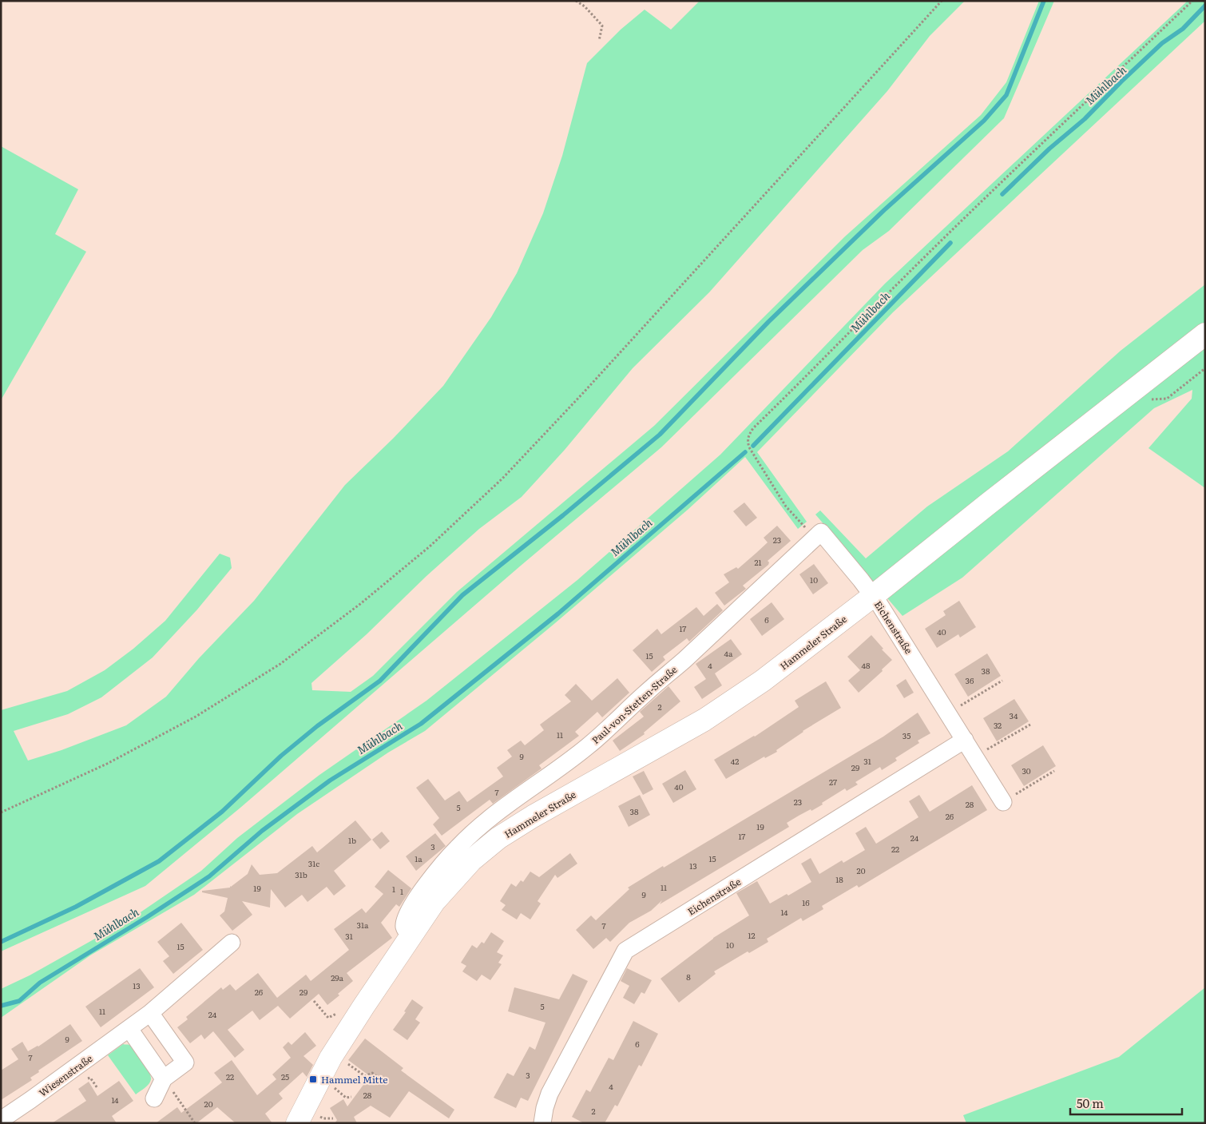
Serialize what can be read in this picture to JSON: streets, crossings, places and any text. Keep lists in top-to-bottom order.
{
  "streets": {
    "main road": ["Hammeler Straße"],
    "street": ["Eichenstraße", "Paul-von-Stetten-Straße", "Wiesenstraße"]
  },
  "crossings": [
    ["Eichenstraße", "Hammeler Straße"],
    ["Hammeler Straße", "Paul-von-Stetten-Straße"]
  ],
  "water": ["Mühlbach"],
  "places": {
    "transit": ["Hammel Mitte"]
  },
  "house_numbers": [
    "23",
    "21",
    "10",
    "6",
    "17",
    "40",
    "4a",
    "15",
    "4",
    "48",
    "38",
    "36",
    "2",
    "34",
    "32",
    "11",
    "35",
    "9",
    "42",
    "31",
    "29",
    "30",
    "27",
    "40",
    "7",
    "23",
    "28",
    "5",
    "38",
    "26",
    "19",
    "17",
    "24",
    "1b",
    "3",
    "22",
    "1a",
    "15",
    "31c",
    "13",
    "20",
    "31b",
    "18",
    "11",
    "19",
    "1",
    "1",
    "9",
    "16",
    "14",
    "31a",
    "7",
    "12",
    "31",
    "10",
    "15",
    "8",
    "29a",
    "13",
    "26",
    "29",
    "5",
    "11",
    "24",
    "9",
    "6",
    "7",
    "3",
    "22",
    "25",
    "4",
    "28",
    "14",
    "20",
    "2"
  ],
  "scale_bar": "50 m"
}
